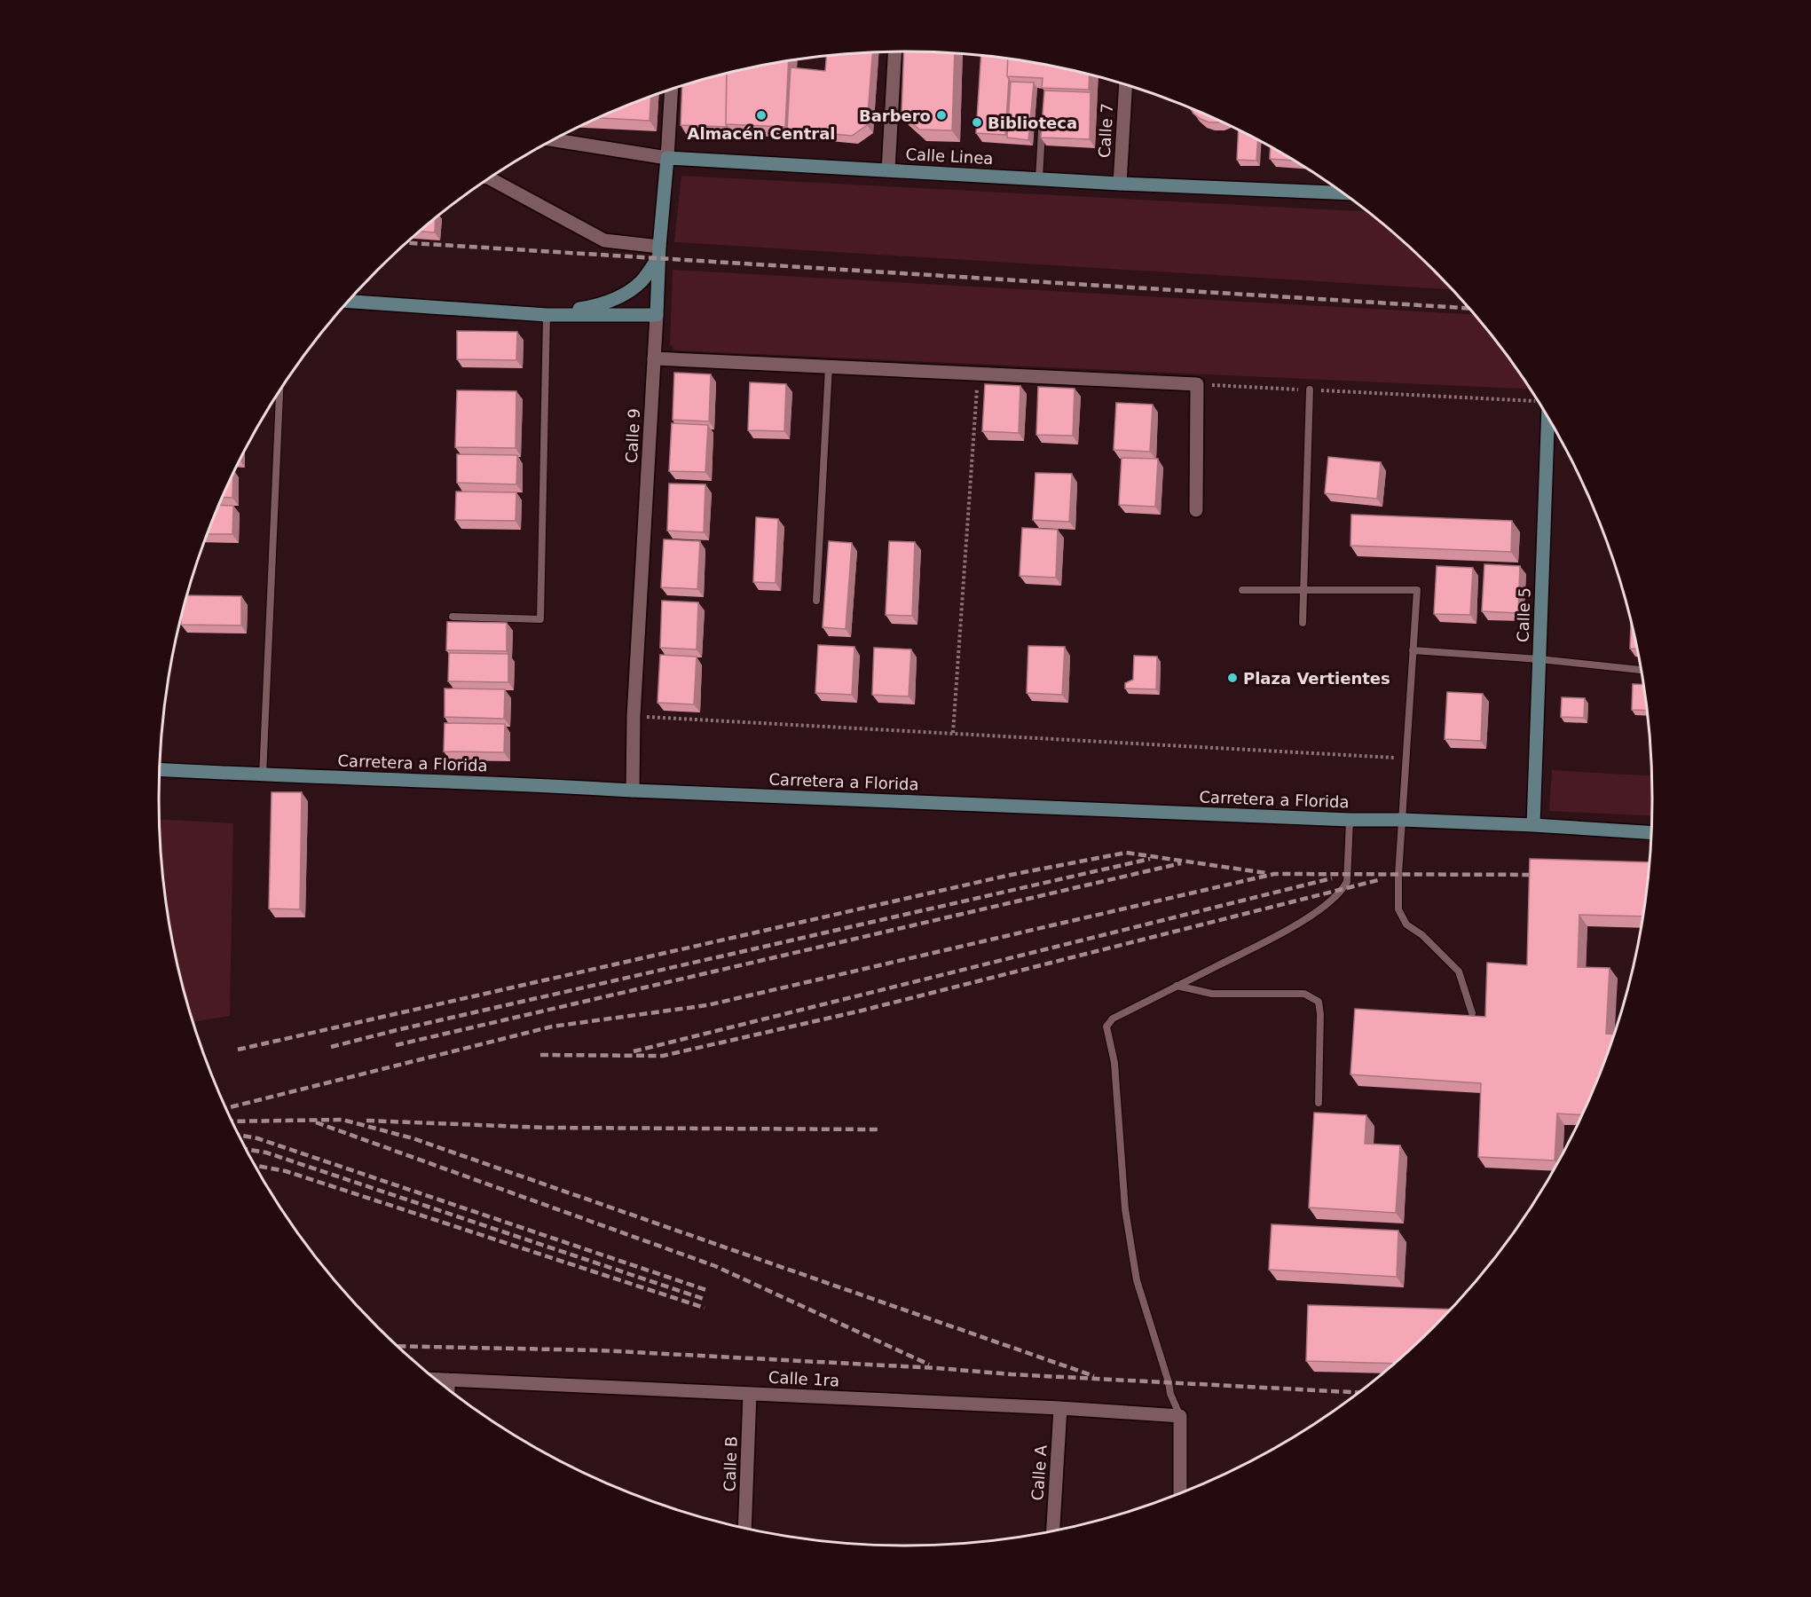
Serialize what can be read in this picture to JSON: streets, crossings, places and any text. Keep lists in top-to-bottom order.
{
  "streets": {
    "main road": [
      "Calle Linea",
      "Calle 9",
      "Calle 5",
      "Carretera a Florida"
    ],
    "street": [
      "Calle 7",
      "Calle 1ra",
      "Calle B",
      "Calle A"
    ]
  },
  "crossings": [
    ["Calle 7", "Calle Linea"],
    ["Calle Linea", "Calle 9"],
    ["Calle 9", "Carretera a Florida"],
    ["Calle 5", "Carretera a Florida"],
    ["Calle 1ra", "Calle B"],
    ["Calle 1ra", "Calle A"]
  ],
  "places": [
    "Almacén Central",
    "Barbero",
    "Biblioteca",
    "Plaza Vertientes"
  ]
}
